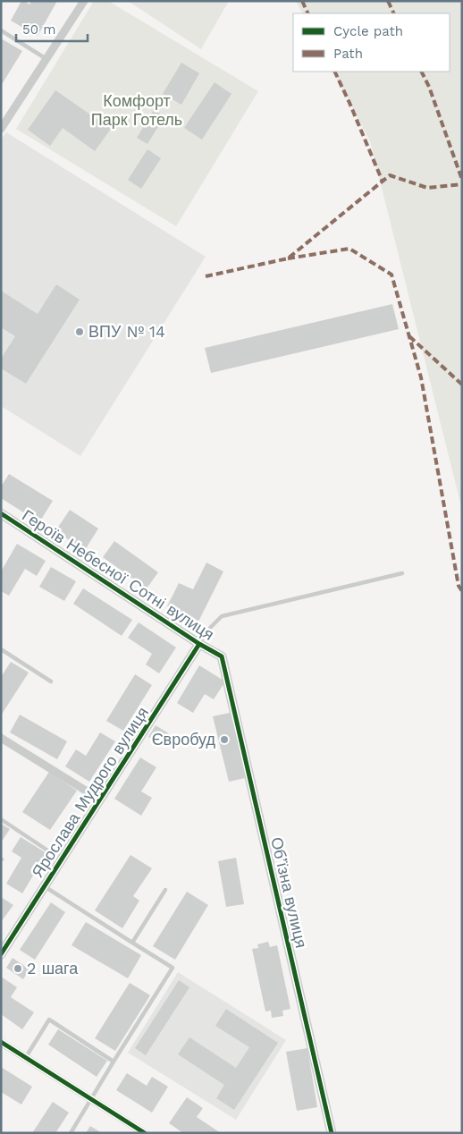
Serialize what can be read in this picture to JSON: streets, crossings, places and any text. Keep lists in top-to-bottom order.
{
  "streets": {
    "street": ["Героїв Небесної Сотні вулиця", "Ярослава Мудрого вулиця", "Об’їзна вулиця"]
  },
  "crossings": [
    ["Героїв Небесної Сотні вулиця", "Ярослава Мудрого вулиця"],
    ["Героїв Небесної Сотні вулиця", "Об’їзна вулиця"]
  ],
  "parks": ["Комфорт Парк Готель"],
  "places": ["ВПУ № 14", "Євробуд", "2 шага"],
  "legend": ["Cycle path", "Path"],
  "scale_bar": "50 m"
}
